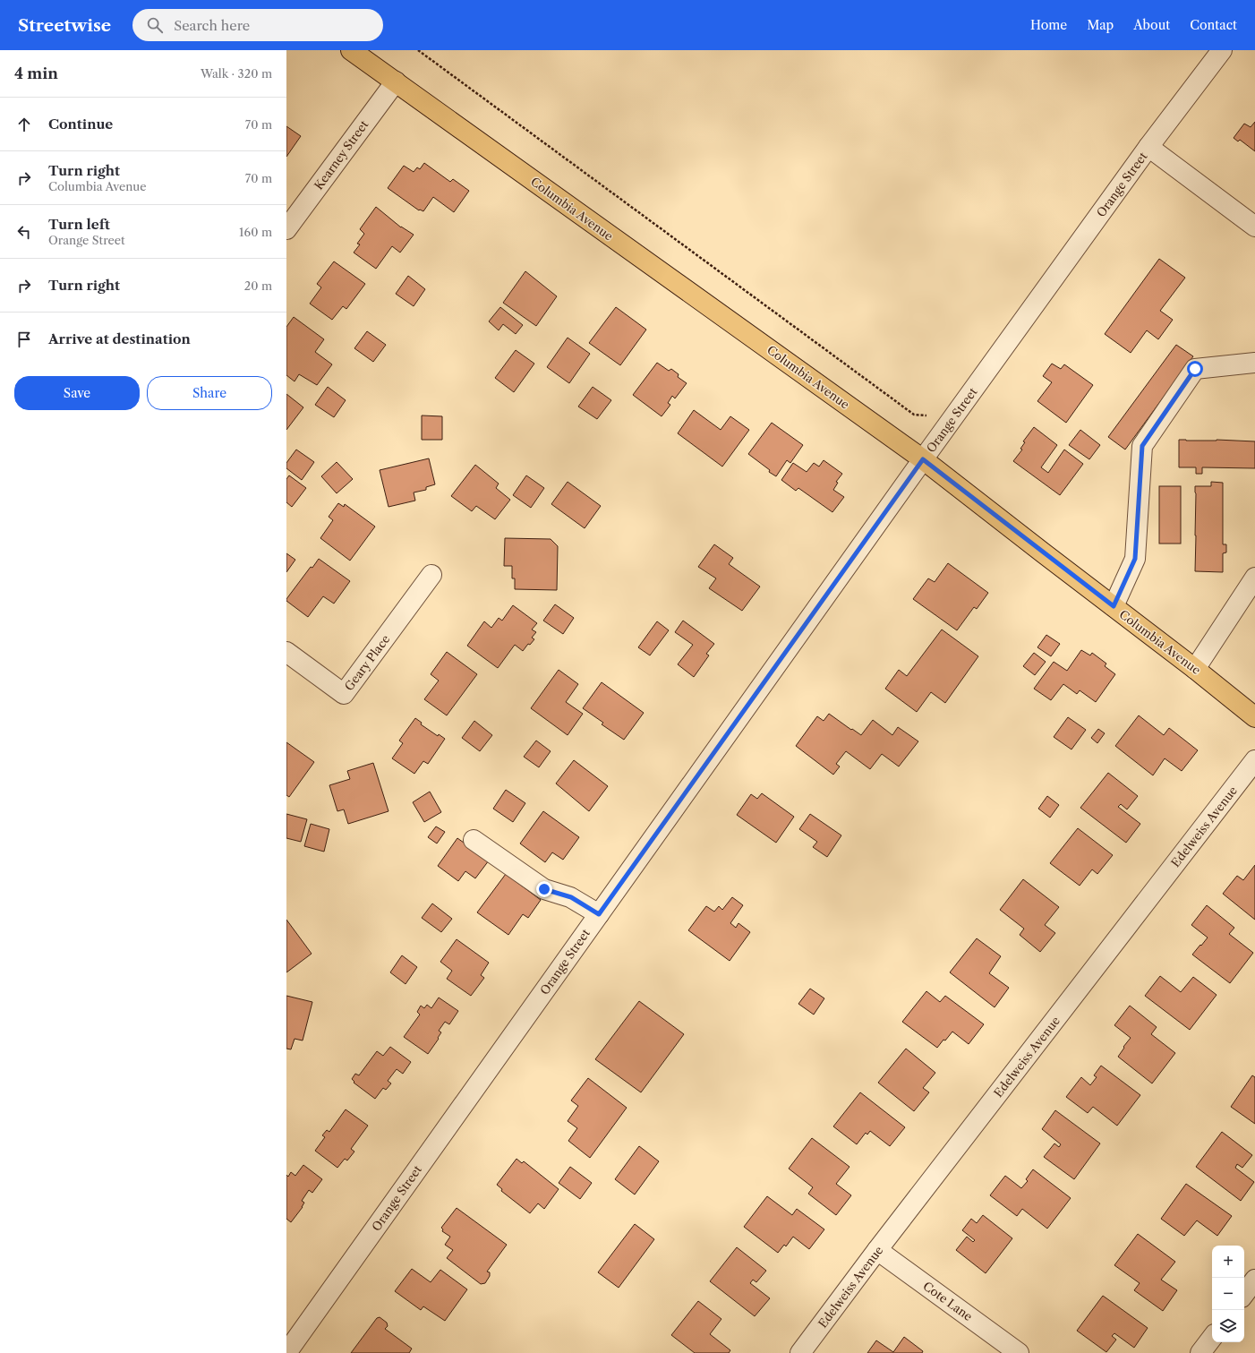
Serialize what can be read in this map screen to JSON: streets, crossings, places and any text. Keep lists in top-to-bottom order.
{
  "streets": {
    "main road": ["Columbia Avenue"],
    "street": [
      "Kearney Street",
      "Orange Street",
      "Geary Place",
      "Edelweiss Avenue",
      "Cote Lane"
    ]
  },
  "crossings": [
    ["Kearney Street", "Columbia Avenue"],
    ["Orange Street", "Columbia Avenue"],
    ["Edelweiss Avenue", "Cote Lane"]
  ],
  "page": {
    "header": "Streetwise",
    "search": "Search here",
    "nav": [
      "Home",
      "Map",
      "About",
      "Contact"
    ],
    "heading": ["4 min", "Walk · 320 m"],
    "list": [
      ["Continue", "70 m"],
      ["Turn right", "Columbia Avenue", "70 m"],
      ["Turn left", "Orange Street", "160 m"],
      ["Turn right", "20 m"],
      "Arrive at destination"
    ],
    "buttons": ["Save", "Share"],
    "map_buttons": ["+", "−"]
  }
}
